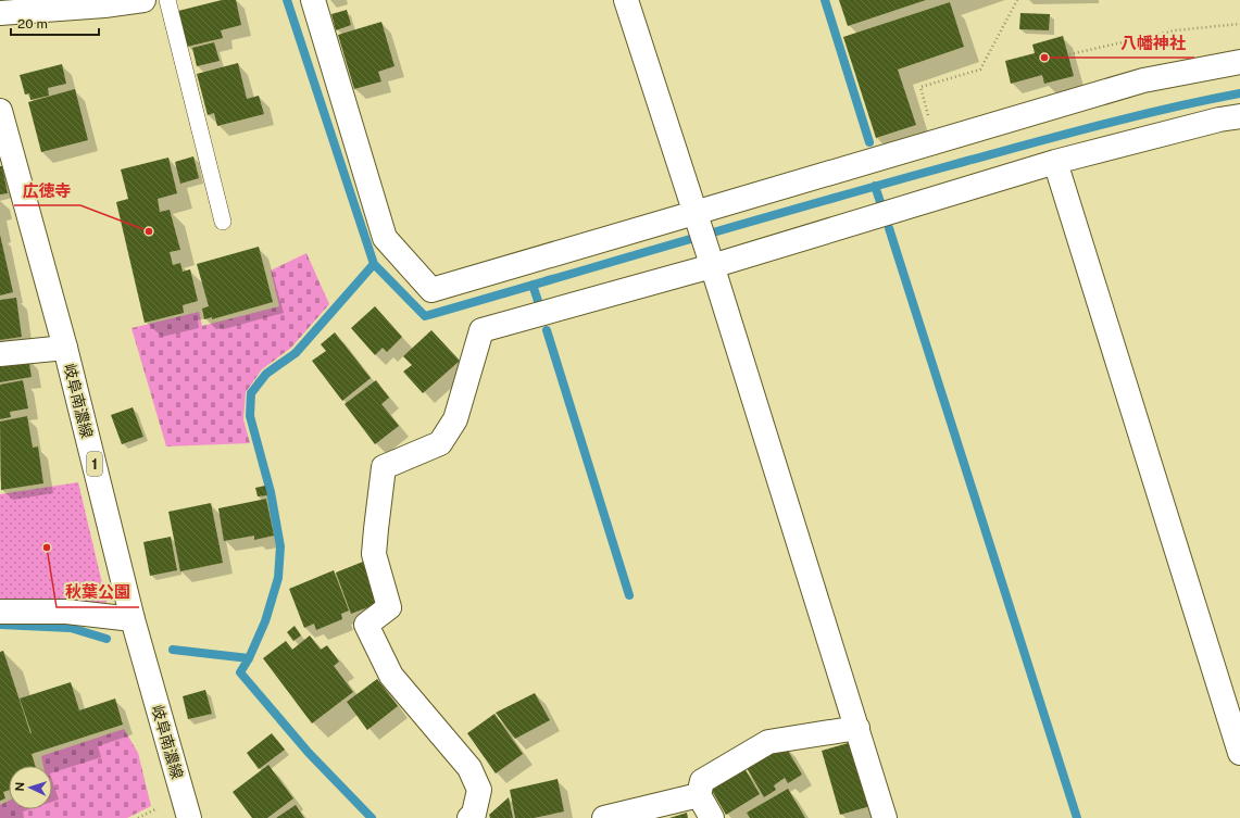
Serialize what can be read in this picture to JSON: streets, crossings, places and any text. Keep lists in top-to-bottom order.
{
  "streets": {
    "street": ["岐阜南濃線", "1"]
  },
  "places": ["八幡神社", "広徳寺", "秋葉公園"],
  "scale_bar": "20 m",
  "north": "left"
}
